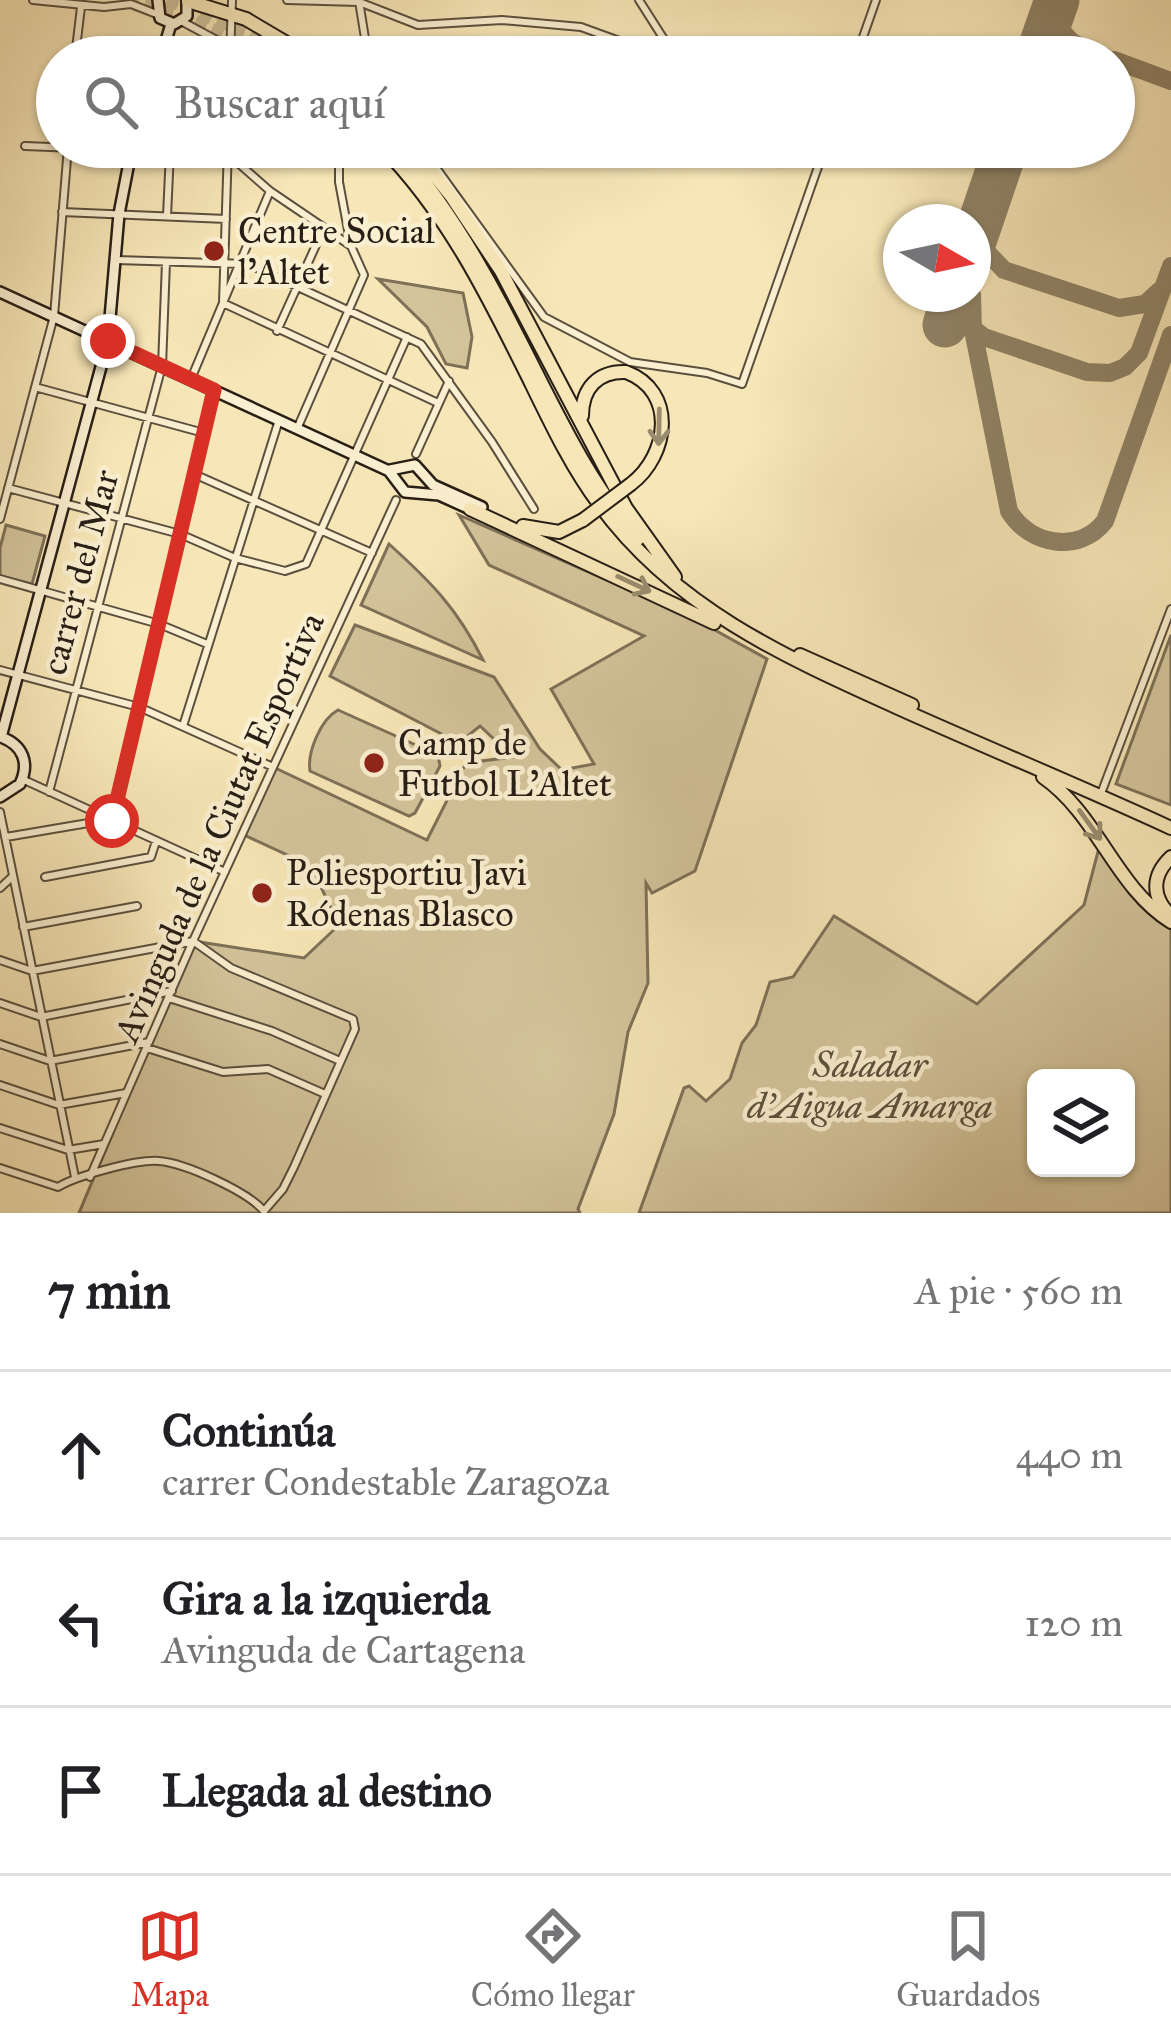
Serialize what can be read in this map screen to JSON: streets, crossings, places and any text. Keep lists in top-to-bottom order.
{
  "streets": {
    "street": ["carrer del Mar", "Avinguda de la Ciutat Esportiva"]
  },
  "parks": ["Saladar d’Aigua Amarga"],
  "places": ["Centre Social l'Altet", "Camp de Futbol L'Altet", "Poliesportiu Javi Ródenas Blasco"],
  "north": "right",
  "page": {
    "search": "Buscar aquí",
    "heading": ["7 min", "A pie · 560 m"],
    "list": [
      ["Continúa", "carrer Condestable Zaragoza", "440 m"],
      ["Gira a la izquierda", "Avinguda de Cartagena", "120 m"],
      "Llegada al destino"
    ],
    "nav": ["Mapa", "Cómo llegar", "Guardados"]
  }
}
